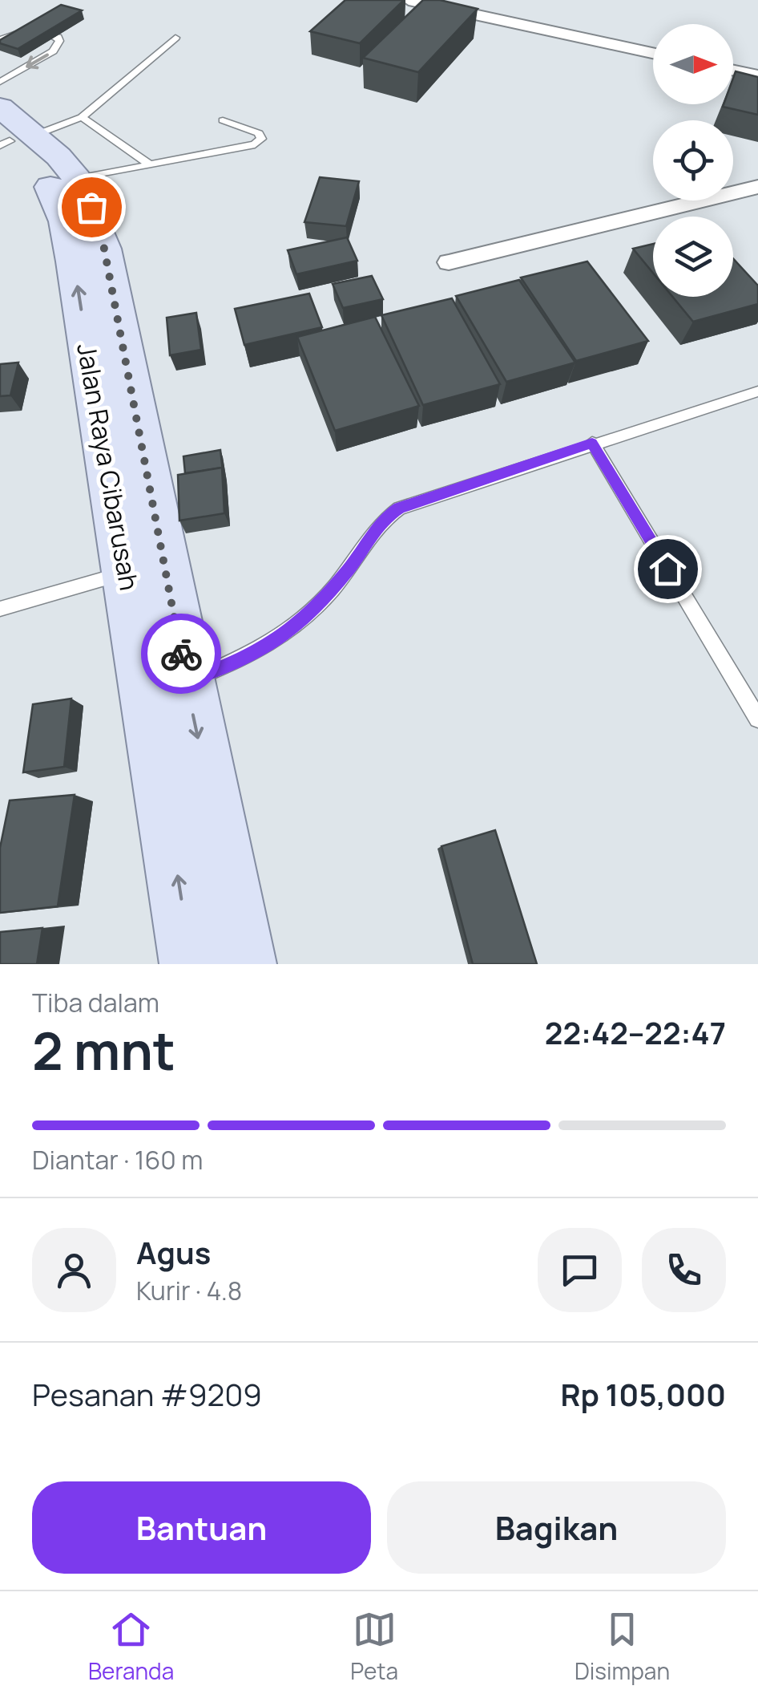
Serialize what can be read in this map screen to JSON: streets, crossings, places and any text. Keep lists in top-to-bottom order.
{
  "streets": {
    "main road": ["Jalan Raya Cibarusah"]
  },
  "north": "right",
  "page": {
    "heading": ["2 mnt", "Tiba dalam", "22:42–22:47"],
    "panel": [
      "Agus",
      "Kurir · 4.8",
      "Pesanan #9209",
      "Rp 105,000"
    ],
    "bar": "Diantar · 160 m",
    "buttons": ["Bantuan", "Bagikan"],
    "tabs": ["Beranda", "Peta", "Disimpan"]
  }
}
